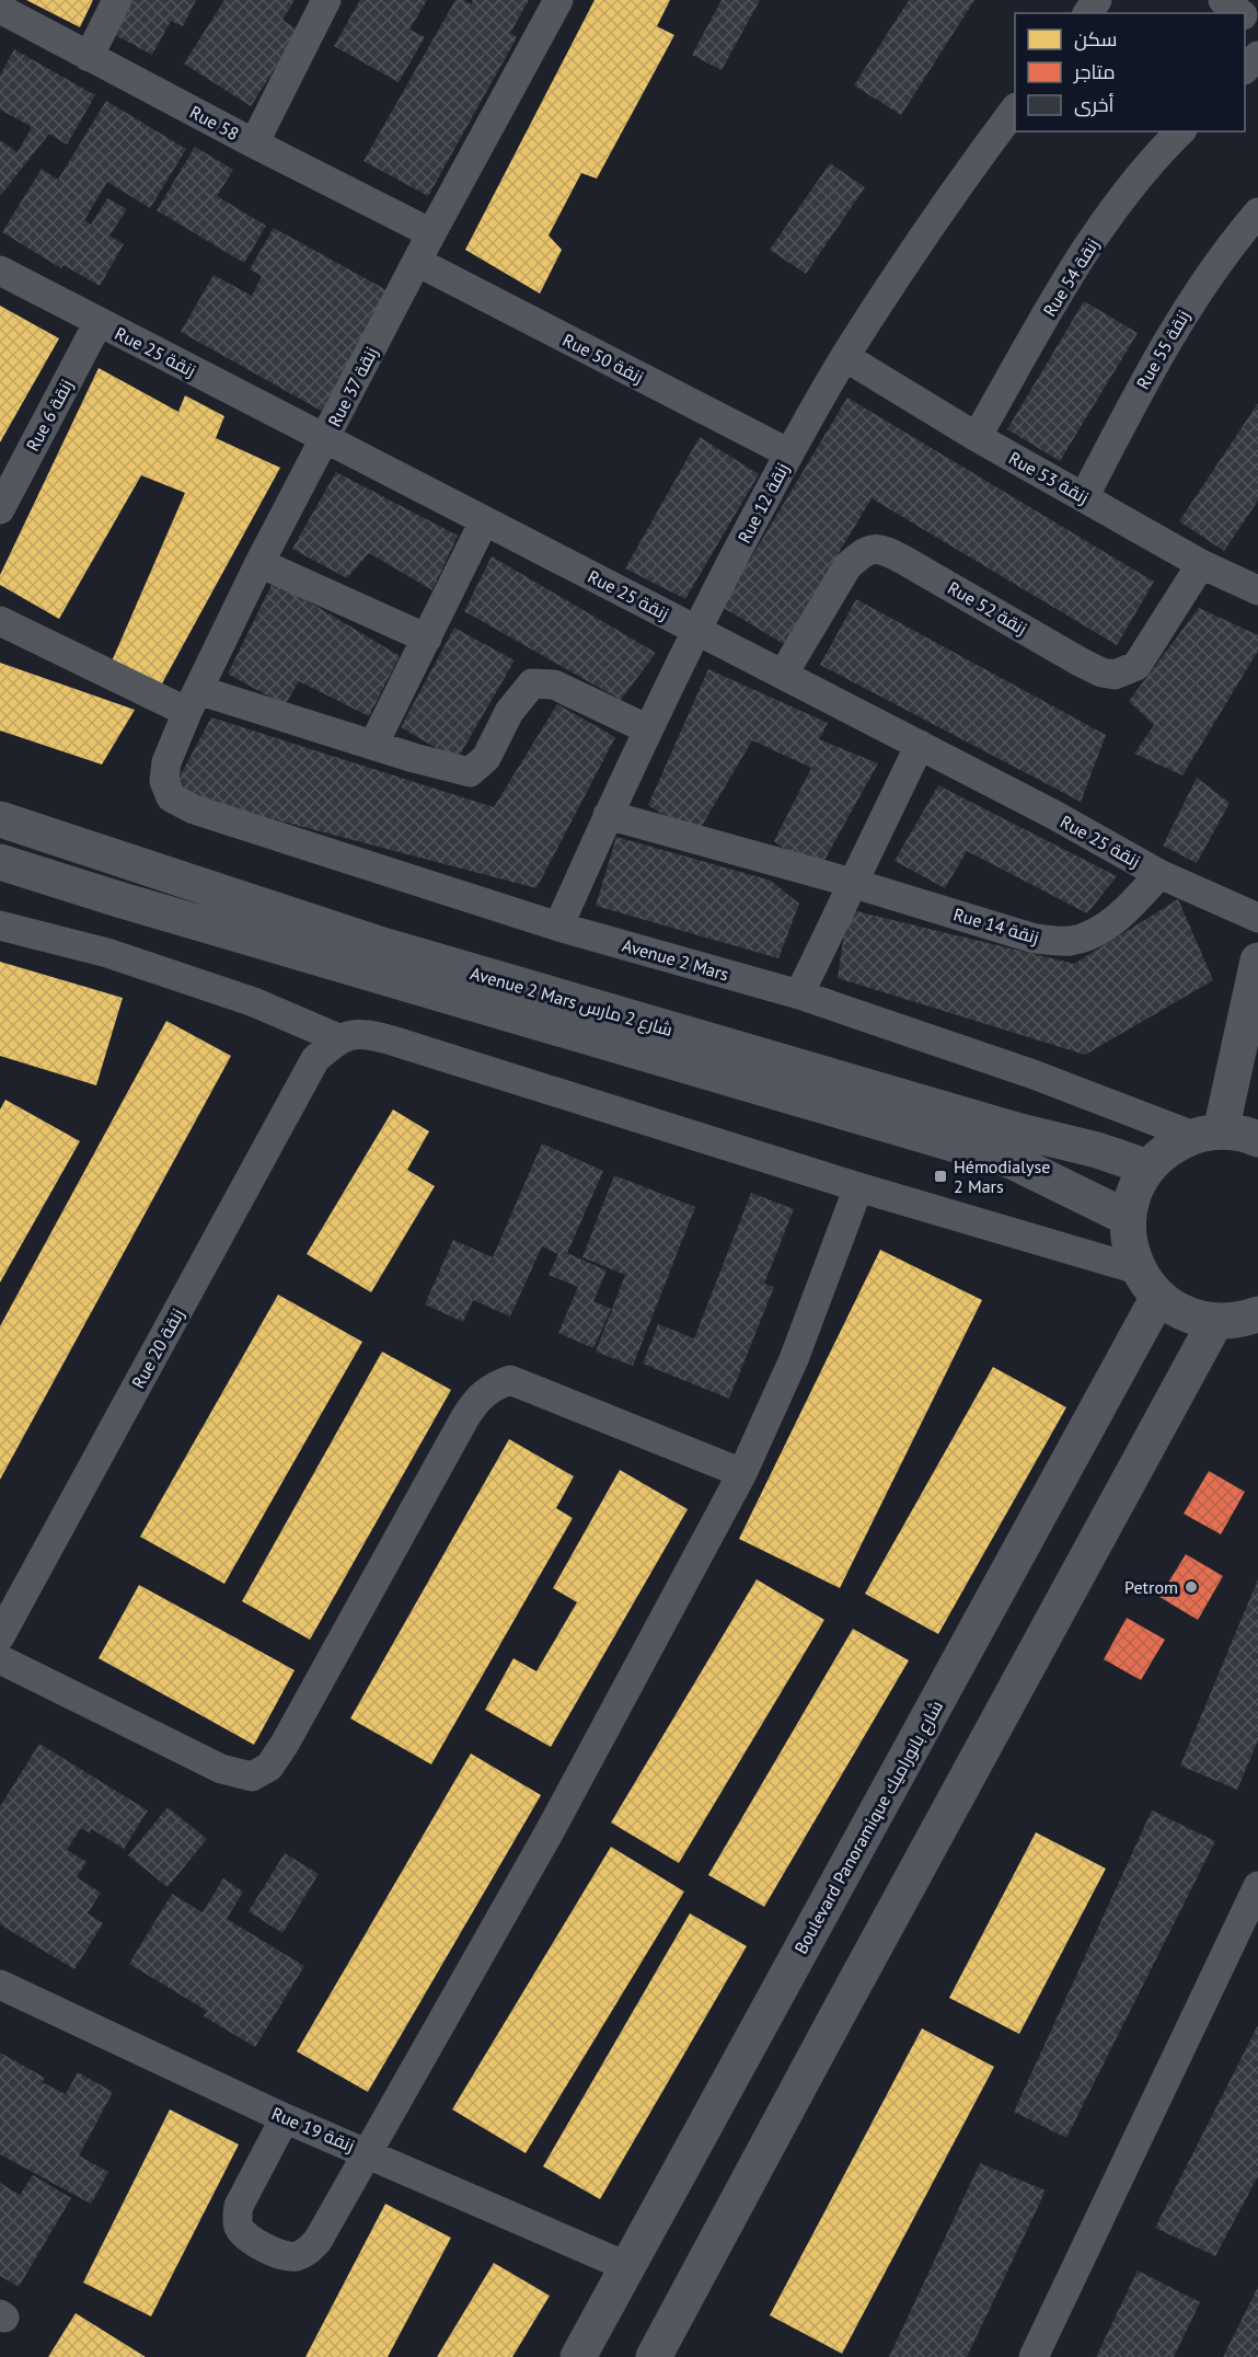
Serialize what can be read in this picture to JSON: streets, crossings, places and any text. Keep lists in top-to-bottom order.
{
  "streets": {
    "main road": ["Avenue 2 Mars شارع 2 مارس", "Boulevard Panoramique شارع بانوراميك"],
    "street": [
      "Rue 58",
      "Rue 54 زنقة",
      "Rue 55 زنقة",
      "Rue 25 زنقة",
      "Rue 50 زنقة",
      "Rue 37 زنقة",
      "Rue 6 زنقة",
      "Rue 53 زنقة",
      "Rue 12 زنقة",
      "Rue 52 زنقة",
      "Rue 14 زنقة",
      "Avenue 2 Mars",
      "Rue 20 زنقة",
      "Rue 19 زنقة"
    ]
  },
  "crossings": [
    ["Rue 58", "Rue 37 زنقة"],
    ["Rue 54 زنقة", "Rue 53 زنقة"],
    ["Rue 55 زنقة", "Rue 53 زنقة"],
    ["Rue 25 زنقة", "Rue 37 زنقة"],
    ["Rue 25 زنقة", "Rue 6 زنقة"],
    ["Rue 25 زنقة", "Rue 12 زنقة"],
    ["Rue 25 زنقة", "Rue 52 زنقة"],
    ["Rue 25 زنقة", "Rue 14 زنقة"],
    ["Rue 50 زنقة", "Rue 37 زنقة"],
    ["Rue 50 زنقة", "Rue 12 زنقة"],
    ["Rue 37 زنقة", "Avenue 2 Mars"],
    ["Rue 53 زنقة", "Rue 12 زنقة"],
    ["Rue 53 زنقة", "Rue 52 زنقة"],
    ["Rue 12 زنقة", "Rue 14 زنقة"],
    ["Rue 12 زنقة", "Avenue 2 Mars"],
    ["Boulevard Panoramique شارع بانوراميك", "Rue 19 زنقة"]
  ],
  "places": {
    "transit": ["Hémodialyse 2 Mars"],
    "other": ["Petrom"]
  },
  "legend": ["سكن", "متاجر", "أخرى"]
}
